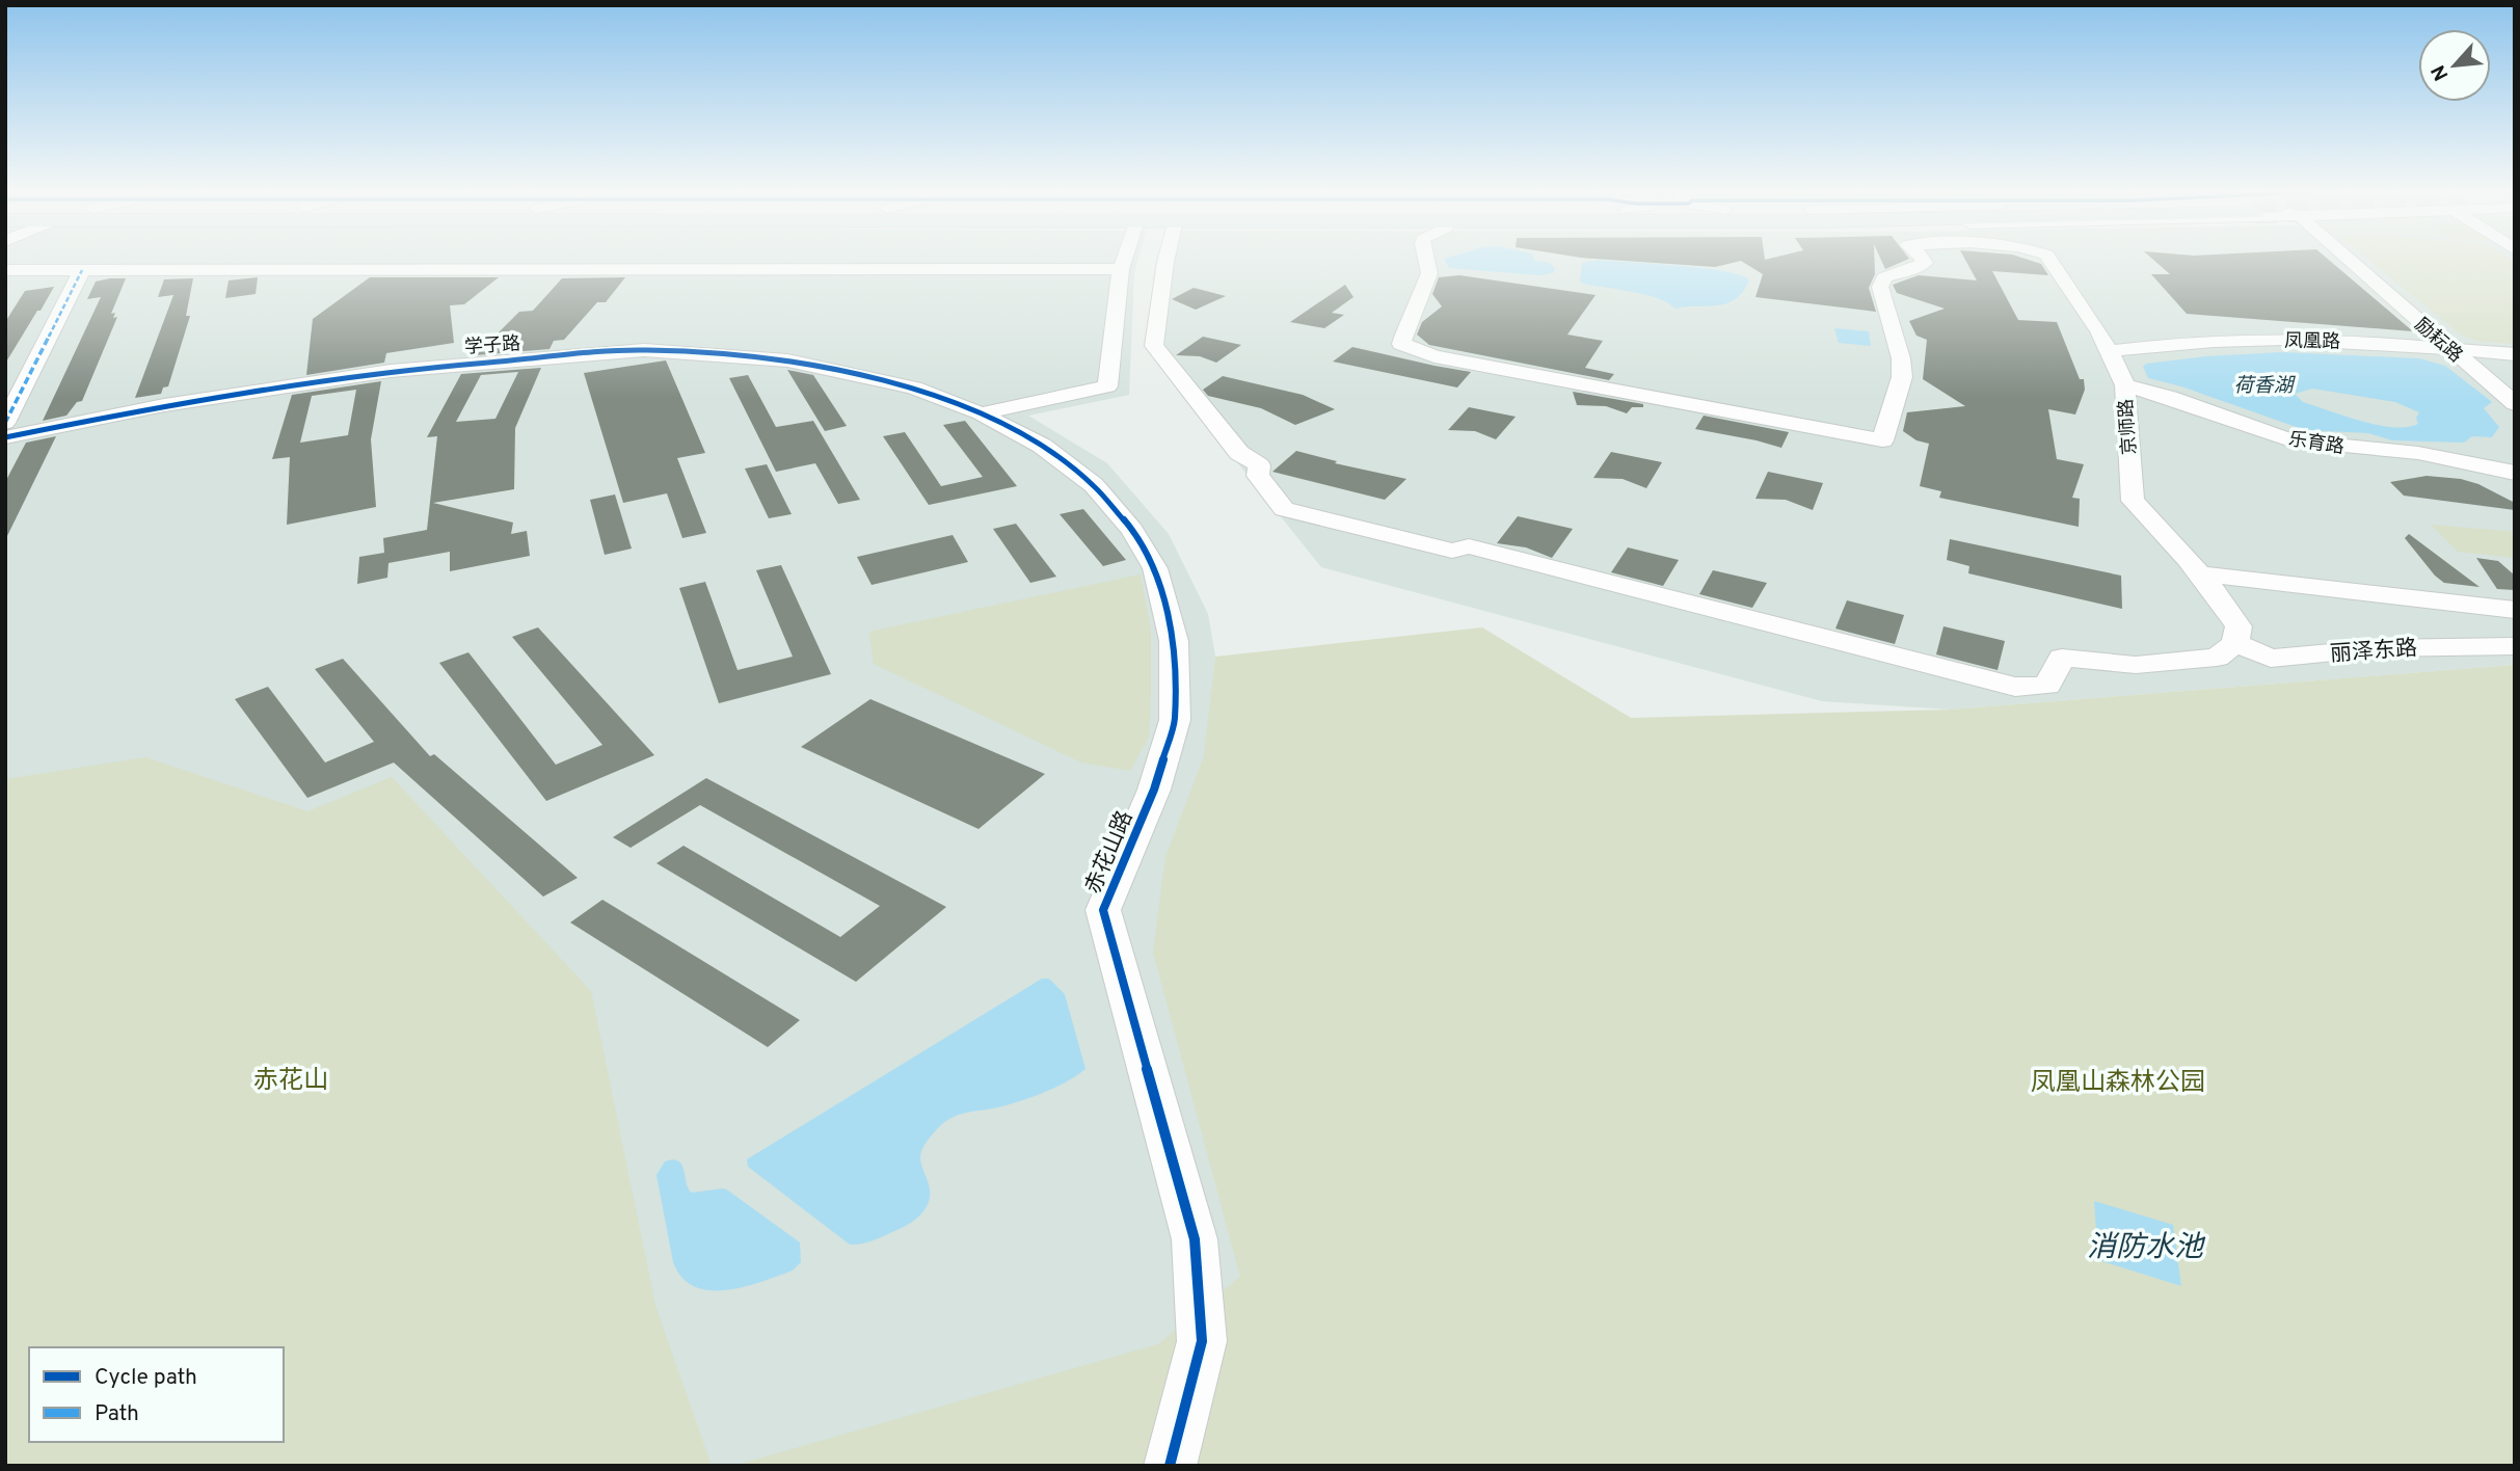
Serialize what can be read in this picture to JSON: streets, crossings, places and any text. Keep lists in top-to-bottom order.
{
  "streets": {
    "street": [
      "励耘路",
      "凤凰路",
      "学子路",
      "京师路",
      "乐育路",
      "丽泽东路",
      "赤花山路"
    ]
  },
  "crossings": [
    ["励耘路", "凤凰路"],
    ["凤凰路", "京师路"],
    ["学子路", "赤花山路"],
    ["京师路", "乐育路"],
    ["京师路", "丽泽东路"]
  ],
  "water": ["荷香湖", "消防水池"],
  "parks": ["赤花山", "凤凰山森林公园"],
  "legend": ["Cycle path", "Path"],
  "north": "bottom left"
}
